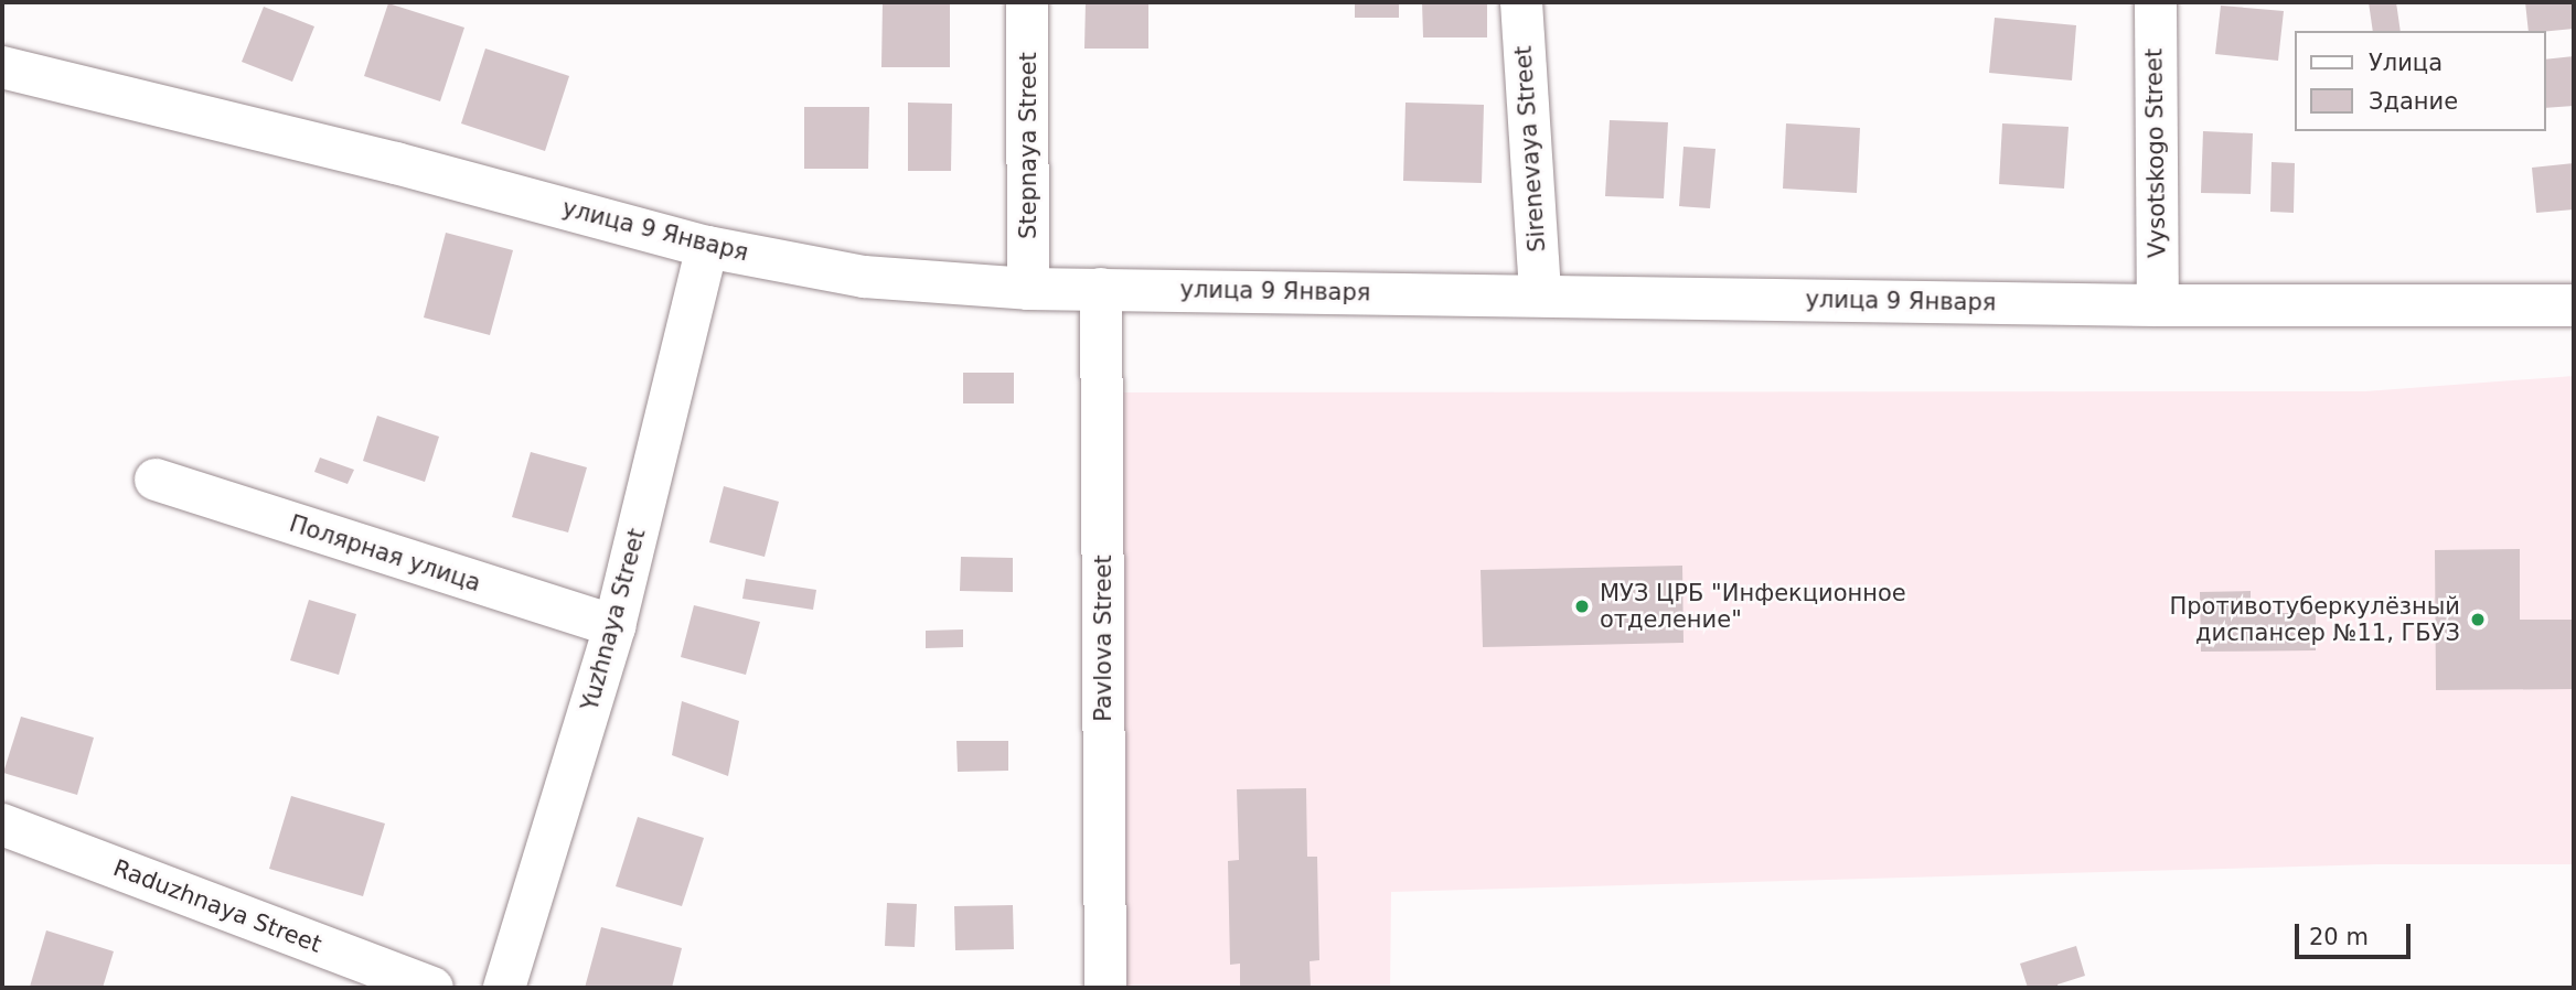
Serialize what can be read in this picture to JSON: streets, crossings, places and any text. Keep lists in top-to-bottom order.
{
  "streets": {
    "street": [
      "Stepnaya Street",
      "Sirenevaya Street",
      "Vysotskogo Street",
      "улица 9 Января",
      "Полярная улица",
      "Yuzhnaya Street",
      "Pavlova Street",
      "Raduzhnaya Street"
    ]
  },
  "crossings": [
    ["Stepnaya Street", "улица 9 Января"],
    ["Sirenevaya Street", "улица 9 Января"],
    ["Vysotskogo Street", "улица 9 Января"],
    ["улица 9 Января", "Yuzhnaya Street"],
    ["улица 9 Января", "Pavlova Street"],
    ["Полярная улица", "Yuzhnaya Street"]
  ],
  "places": ["МУЗ ЦРБ \"Инфекционное отделение\"", "Противотуберкулёзный диспансер №11, ГБУЗ"],
  "legend": ["Улица", "Здание"],
  "scale_bar": "20 m"
}
